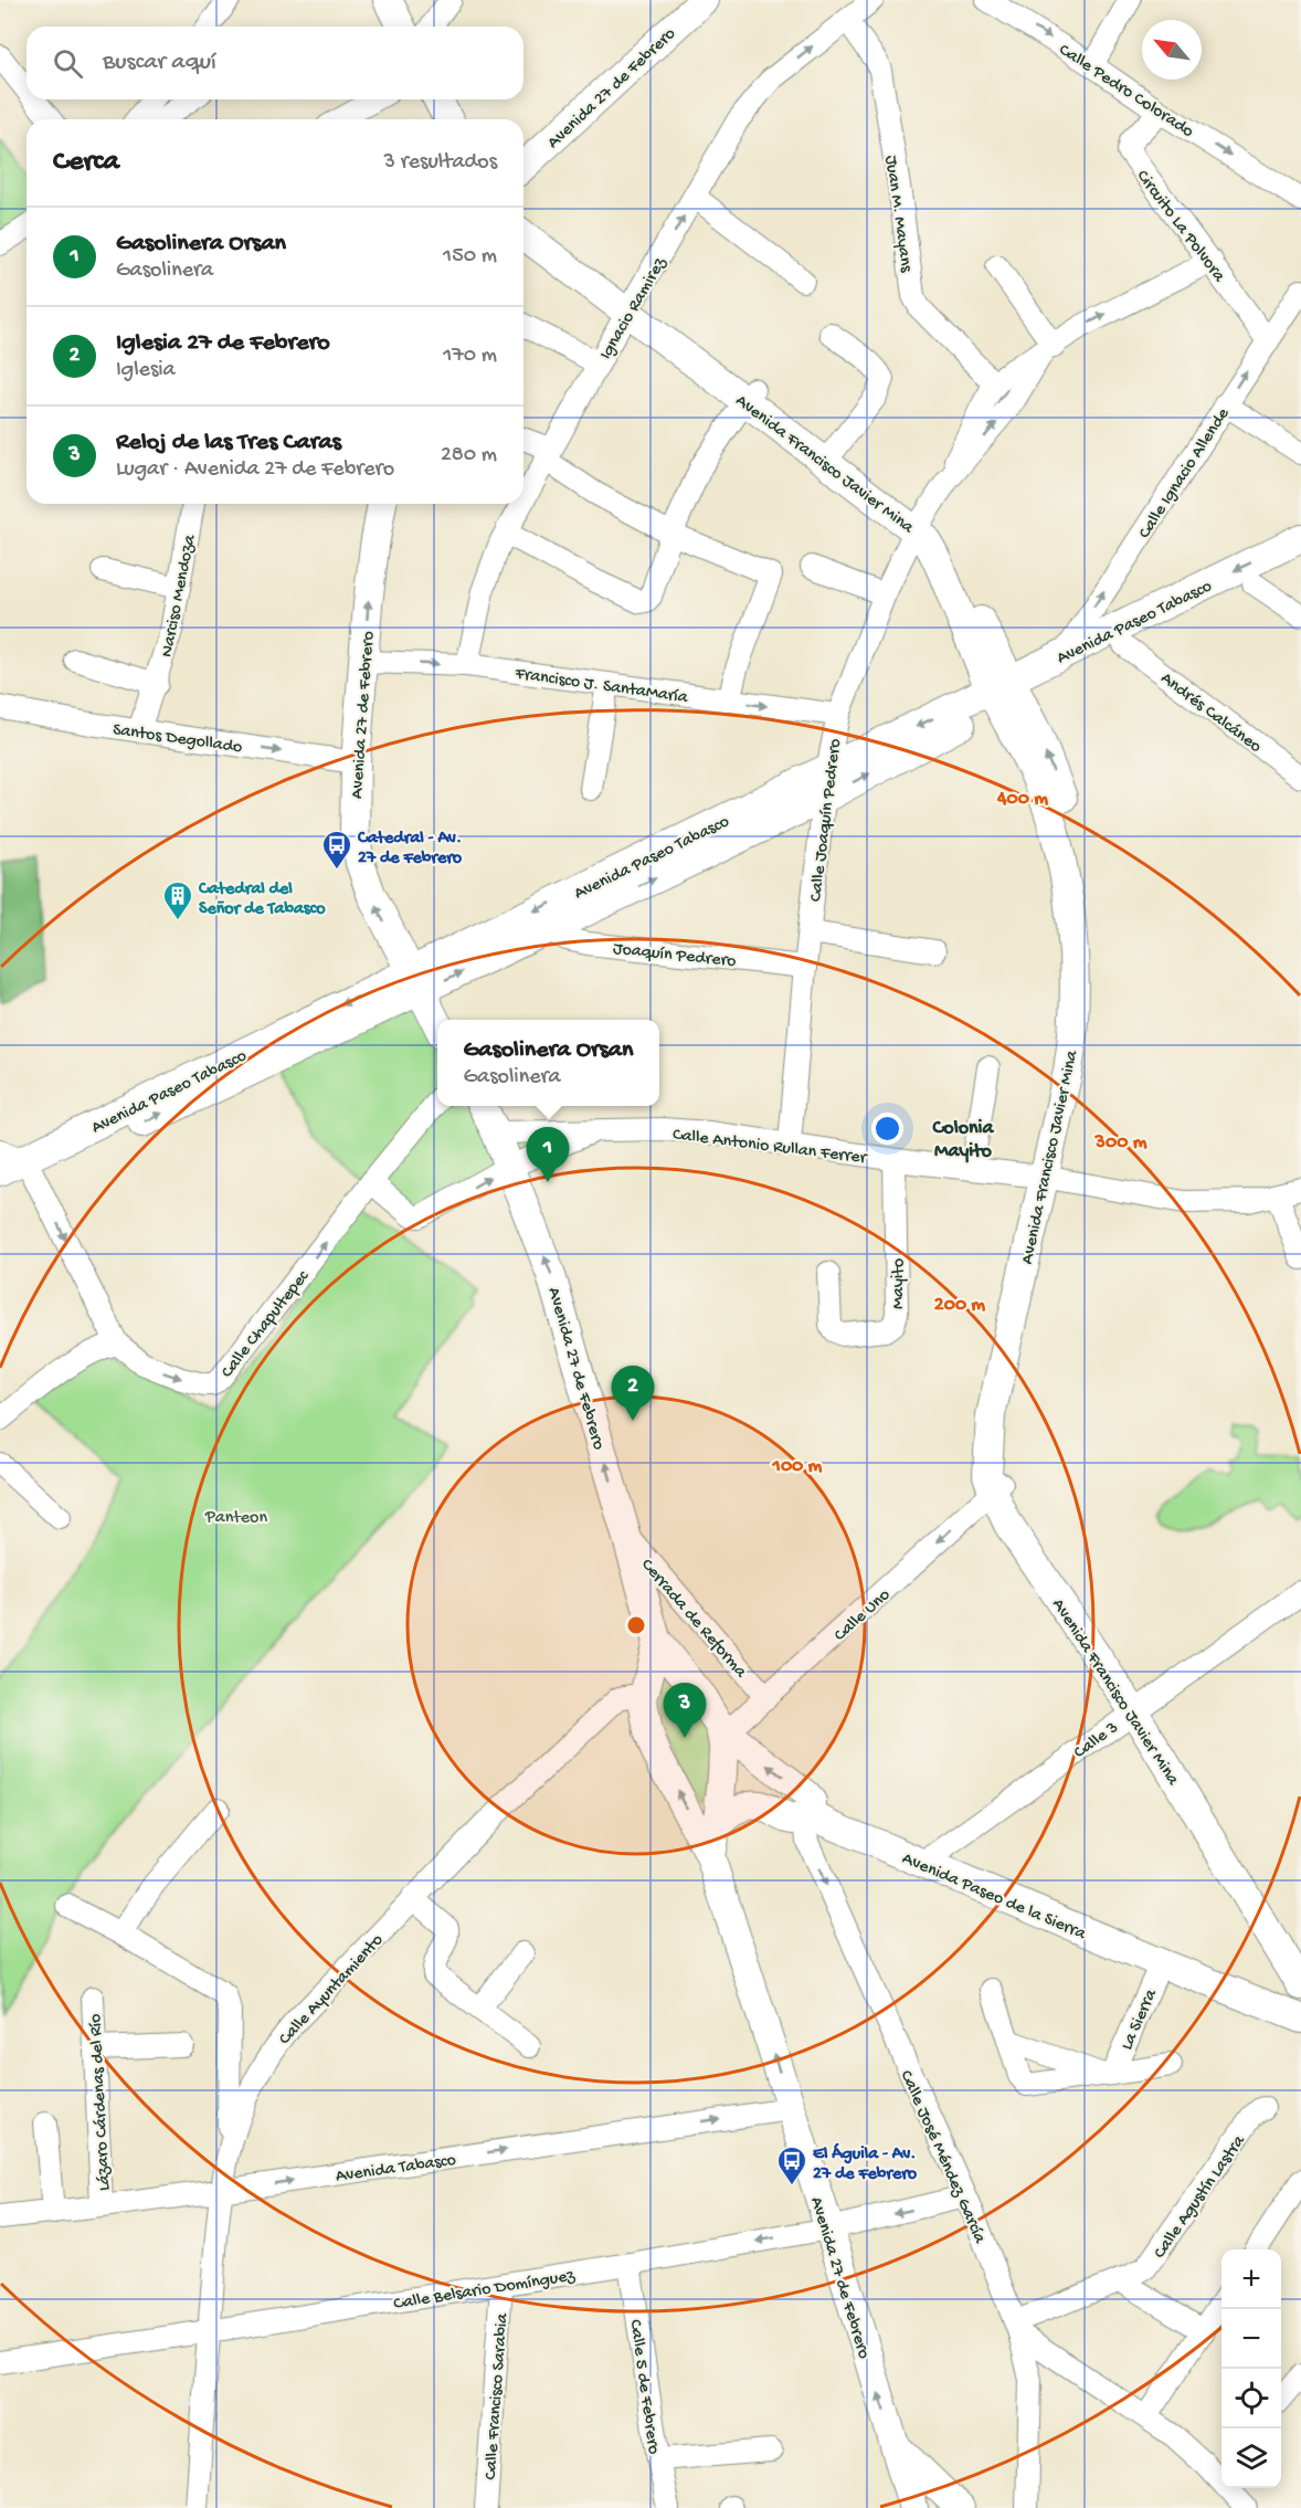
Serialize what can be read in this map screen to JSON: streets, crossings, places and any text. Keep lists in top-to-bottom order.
{
  "streets": {
    "main road": [
      "Avenida 27 de Febrero",
      "Avenida Francisco Javier Mina",
      "Avenida Paseo Tabasco",
      "Avenida Paseo de la Sierra"
    ],
    "street": [
      "Calle Pedro Colorado",
      "Juan M. Mayans",
      "Circuito La Polvora",
      "Ignacio Ramirez",
      "Calle Ignacio Allende",
      "Narciso Mendoza",
      "Francisco J. SantaMaría",
      "Andrés Calcáneo",
      "Santos Degollado",
      "Calle Joaquín Pedrero",
      "Joaquín Pedrero",
      "Calle Antonio Rullan Ferrer",
      "Mayito",
      "Calle Chapultepec",
      "Calle Uno",
      "Cerrada de Reforma",
      "Calle 3",
      "Calle Ayuntamiento",
      "La Sierra",
      "Lázaro Cárdenas del Río",
      "Calle José Méndez García",
      "Avenida Tabasco",
      "Calle Agustín Lastra",
      "Calle Belsario Domínguez",
      "Calle 5 de Febrero",
      "Calle Francisco Sarabia"
    ]
  },
  "crossings": [
    ["Avenida 27 de Febrero", "Avenida Paseo Tabasco"],
    ["Avenida 27 de Febrero", "Francisco J. SantaMaría"],
    ["Avenida 27 de Febrero", "Santos Degollado"],
    ["Avenida 27 de Febrero", "Calle Antonio Rullan Ferrer"],
    ["Avenida 27 de Febrero", "Calle Uno"],
    ["Avenida 27 de Febrero", "Cerrada de Reforma"],
    ["Avenida 27 de Febrero", "Calle Ayuntamiento"],
    ["Avenida 27 de Febrero", "Avenida Tabasco"],
    ["Avenida 27 de Febrero", "Calle Belsario Domínguez"],
    ["Calle Pedro Colorado", "Circuito La Polvora"],
    ["Juan M. Mayans", "Ignacio Ramirez"],
    ["Juan M. Mayans", "Calle Joaquín Pedrero"],
    ["Circuito La Polvora", "Calle Ignacio Allende"],
    ["Circuito La Polvora", "Calle Joaquín Pedrero"],
    ["Ignacio Ramirez", "Avenida Francisco Javier Mina"],
    ["Ignacio Ramirez", "Francisco J. SantaMaría"],
    ["Avenida Francisco Javier Mina", "Avenida Paseo Tabasco"],
    ["Avenida Francisco Javier Mina", "Calle Joaquín Pedrero"],
    ["Avenida Francisco Javier Mina", "Calle Antonio Rullan Ferrer"],
    ["Avenida Francisco Javier Mina", "Calle Uno"],
    ["Avenida Francisco Javier Mina", "Calle 3"],
    ["Calle Ignacio Allende", "Avenida Paseo Tabasco"],
    ["Narciso Mendoza", "Santos Degollado"],
    ["Avenida Paseo Tabasco", "Andrés Calcáneo"],
    ["Avenida Paseo Tabasco", "Calle Joaquín Pedrero"],
    ["Avenida Paseo Tabasco", "Joaquín Pedrero"],
    ["Avenida Paseo Tabasco", "Calle Chapultepec"],
    ["Francisco J. SantaMaría", "Calle Joaquín Pedrero"],
    ["Calle Joaquín Pedrero", "Joaquín Pedrero"],
    ["Calle Joaquín Pedrero", "Calle Antonio Rullan Ferrer"],
    ["Calle Antonio Rullan Ferrer", "Mayito"],
    ["Calle Uno", "Cerrada de Reforma"],
    ["Calle 3", "Avenida Paseo de la Sierra"],
    ["Avenida Paseo de la Sierra", "La Sierra"],
    ["Avenida Paseo de la Sierra", "Calle José Méndez García"],
    ["Calle Ayuntamiento", "Avenida Tabasco"],
    ["Calle Ayuntamiento", "Calle Belsario Domínguez"],
    ["Lázaro Cárdenas del Río", "Avenida Tabasco"],
    ["Calle José Méndez García", "Calle Agustín Lastra"],
    ["Calle José Méndez García", "Calle Belsario Domínguez"],
    ["Calle Belsario Domínguez", "Calle 5 de Febrero"],
    ["Calle Belsario Domínguez", "Calle Francisco Sarabia"]
  ],
  "one_way": [
    "Avenida 27 de Febrero",
    "Calle Pedro Colorado",
    "Ignacio Ramirez",
    "Calle Ignacio Allende",
    "Francisco J. SantaMaría",
    "Santos Degollado",
    "Calle Uno",
    "Calle José Méndez García",
    "Avenida Tabasco"
  ],
  "districts": ["Colonia Mayito"],
  "parks": ["Panteon"],
  "places": {
    "bus stop": ["Catedral - Av. 27 de Febrero", "El Águila - Av. 27 de Febrero"],
    "building": ["Catedral del Señor de Tabasco"]
  },
  "north": "top left",
  "page": {
    "search": "Buscar aquí",
    "heading": ["Cerca", "3 resultados"],
    "list": [
      {
        "mark": "1",
        "name": "Gasolinera Orsan",
        "note": "Gasolinera",
        "value": "150 m"
      },
      {
        "mark": "2",
        "name": "Iglesia 27 de Febrero",
        "note": "Iglesia",
        "value": "170 m"
      },
      {
        "mark": "3",
        "name": "Reloj de las Tres Caras",
        "note": "Lugar · Avenida 27 de Febrero",
        "value": "280 m"
      }
    ],
    "popup": ["Gasolinera Orsan", "Gasolinera"],
    "pins": ["1", "2", "3"],
    "map_buttons": ["+", "−"]
  },
  "rings": [
    "400 m",
    "300 m",
    "200 m",
    "100 m"
  ]
}
